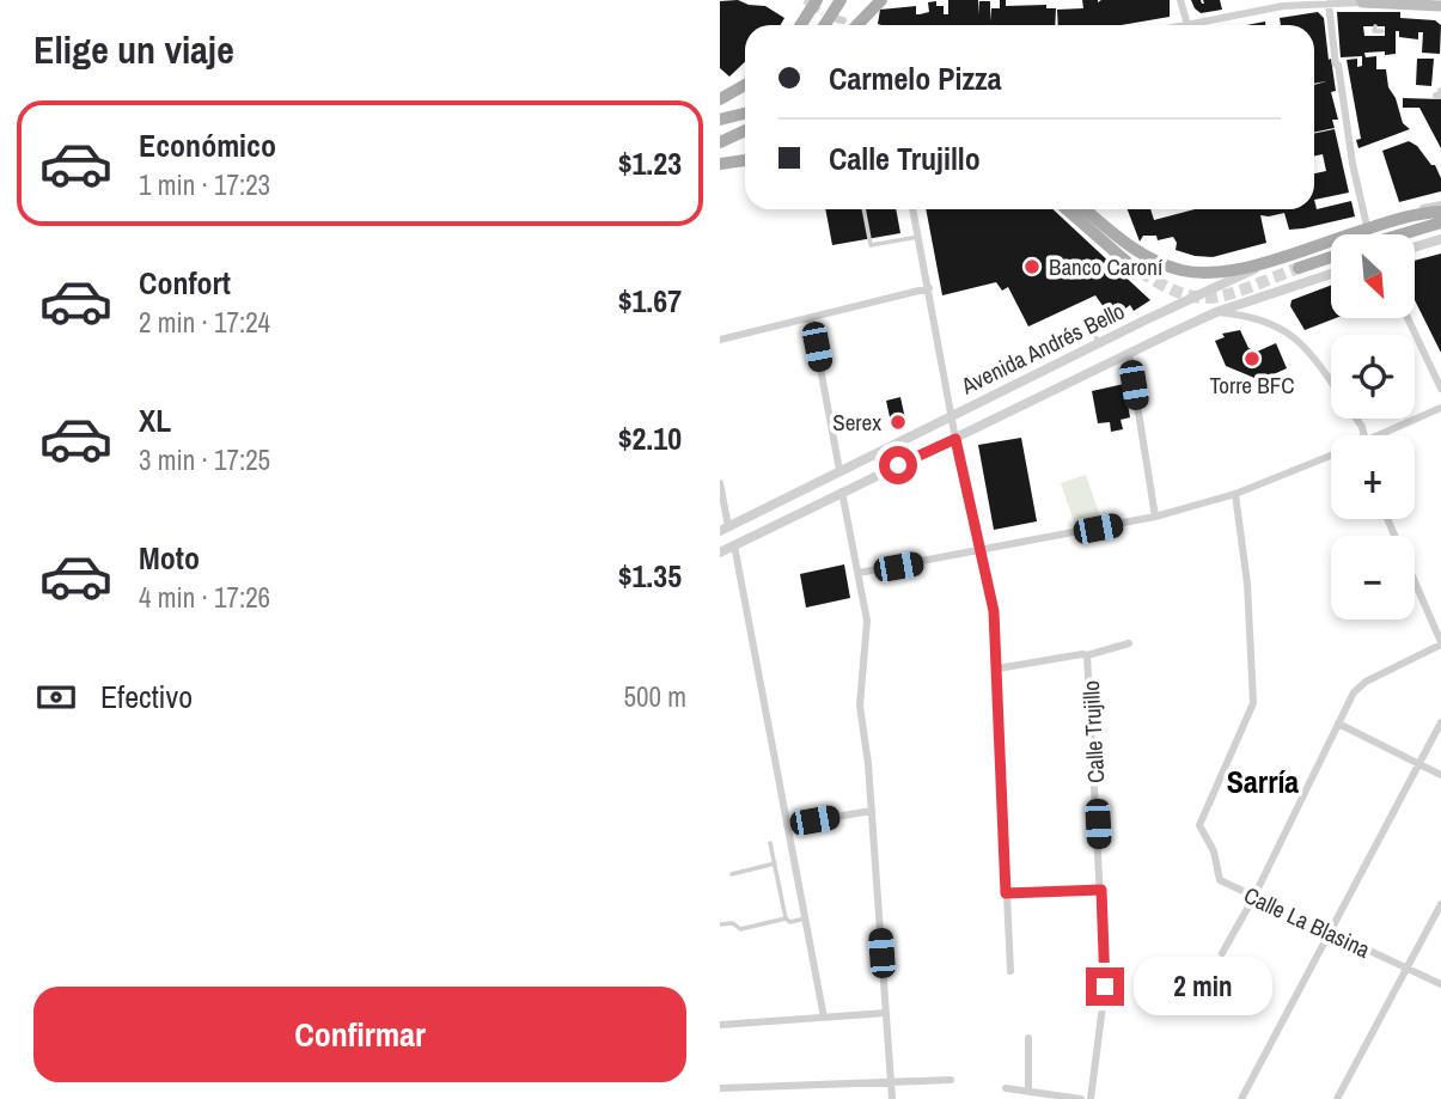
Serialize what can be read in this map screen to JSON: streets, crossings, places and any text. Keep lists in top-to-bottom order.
{
  "streets": {
    "main road": ["Avenida Andrés Bello"],
    "street": ["Calle Trujillo", "Calle La Blasina"]
  },
  "districts": ["Sarría"],
  "places": ["Banco Caroní", "Torre BFC", "Serex"],
  "north": "bottom right",
  "page": {
    "heading": "Elige un viaje",
    "banner": ["Carmelo Pizza", "Calle Trujillo"],
    "list": [
      {
        "name": "Económico",
        "note": "1 min · 17:23",
        "value": "$1.23"
      },
      {
        "name": "Confort",
        "note": "2 min · 17:24",
        "value": "$1.67"
      },
      {
        "name": "XL",
        "note": "3 min · 17:25",
        "value": "$2.10"
      },
      {
        "name": "Moto",
        "note": "4 min · 17:26",
        "value": "$1.35"
      }
    ],
    "map_buttons": ["+", "−"],
    "pay": ["Efectivo", "500 m"],
    "bubble": "2 min",
    "buttons": "Confirmar"
  }
}
